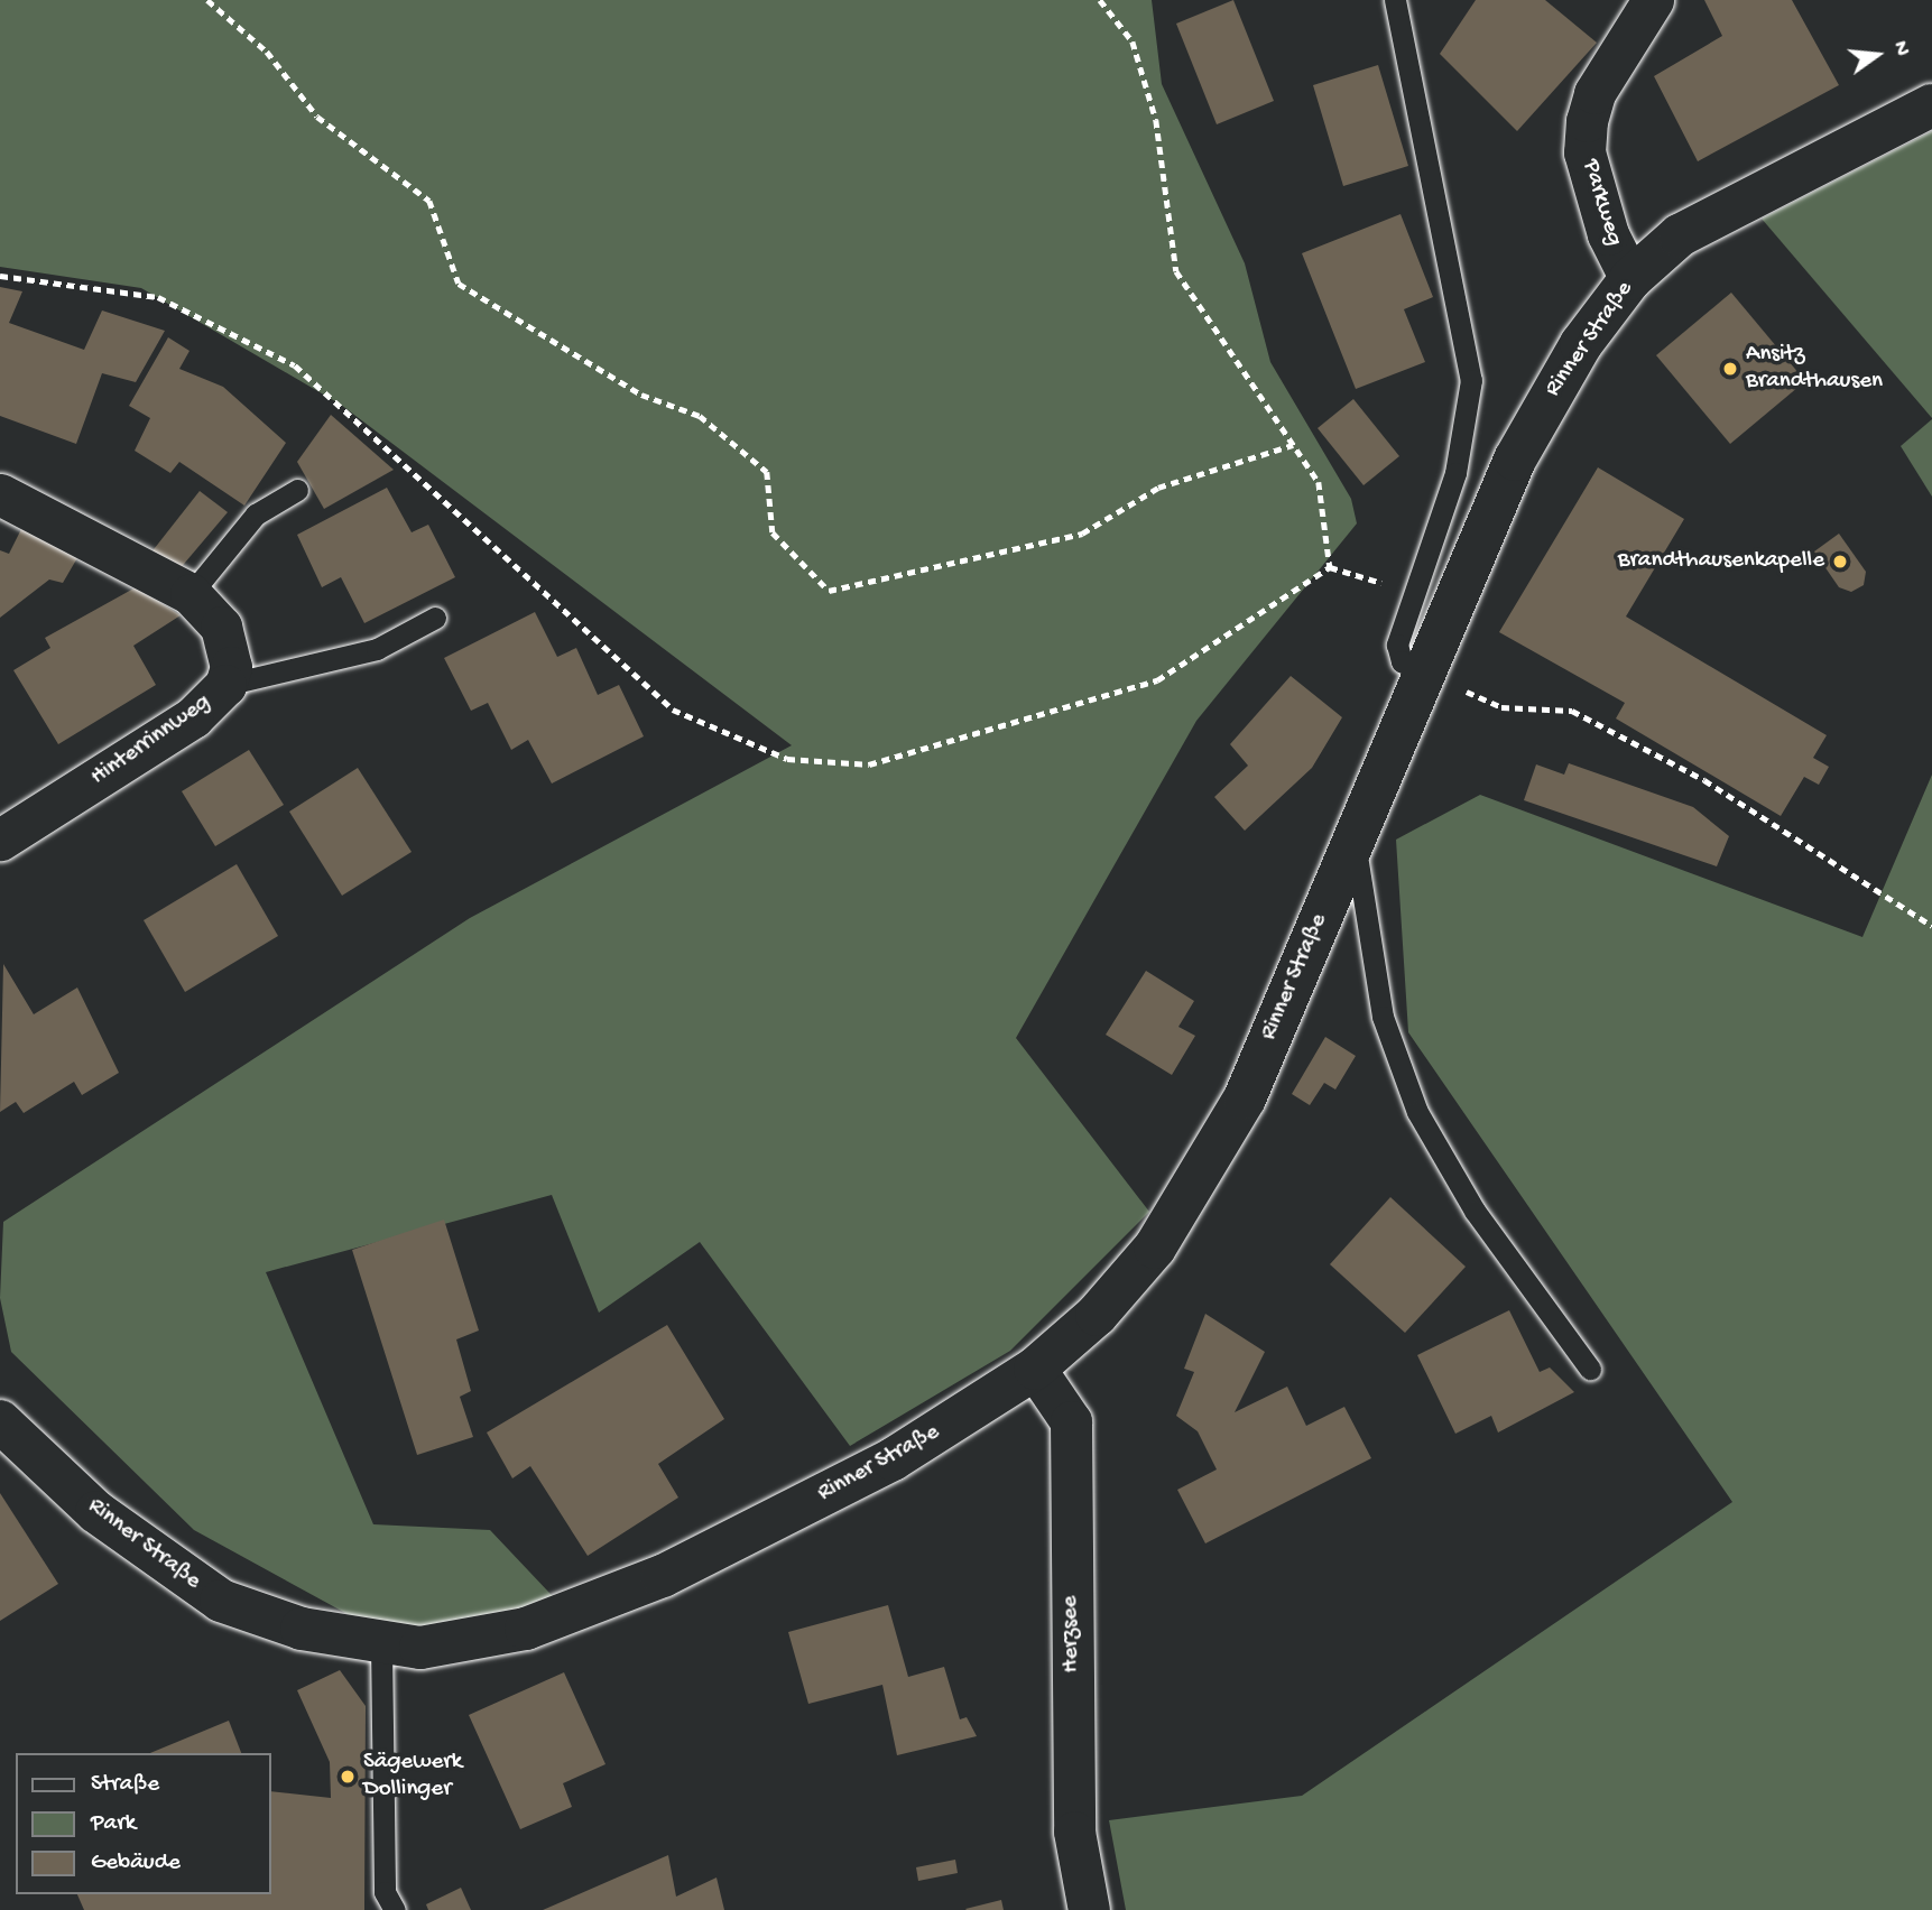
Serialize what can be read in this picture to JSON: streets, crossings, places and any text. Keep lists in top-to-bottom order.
{
  "streets": {
    "main road": ["Rinner Straße"],
    "street": ["Parkweg", "Hinterrinnweg", "Herzsee"]
  },
  "crossings": [
    ["Parkweg", "Rinner Straße"],
    ["Rinner Straße", "Herzsee"]
  ],
  "places": ["Ansitz Brandthausen", "Brandthausenkapelle", "Sägewerk Dollinger"],
  "legend": ["Straße", "Park", "Gebäude"],
  "north": "right"
}
